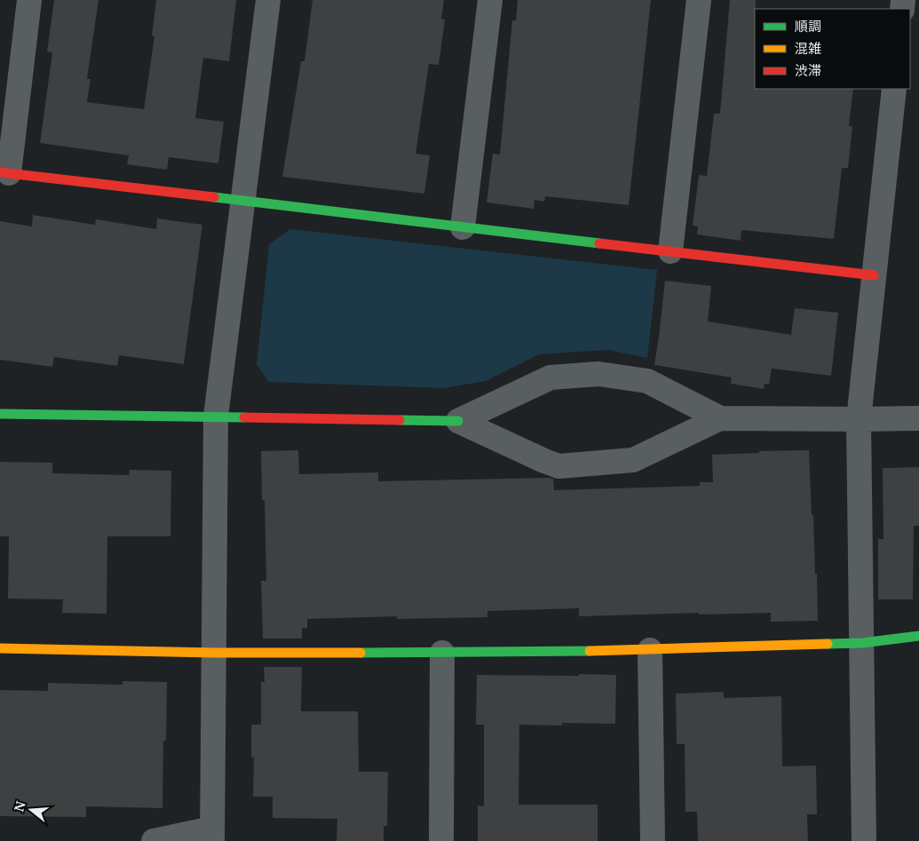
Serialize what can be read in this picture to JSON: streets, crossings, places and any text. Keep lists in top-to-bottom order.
{
  "legend": ["順調", "混雑", "渋滞"],
  "north": "left"
}
